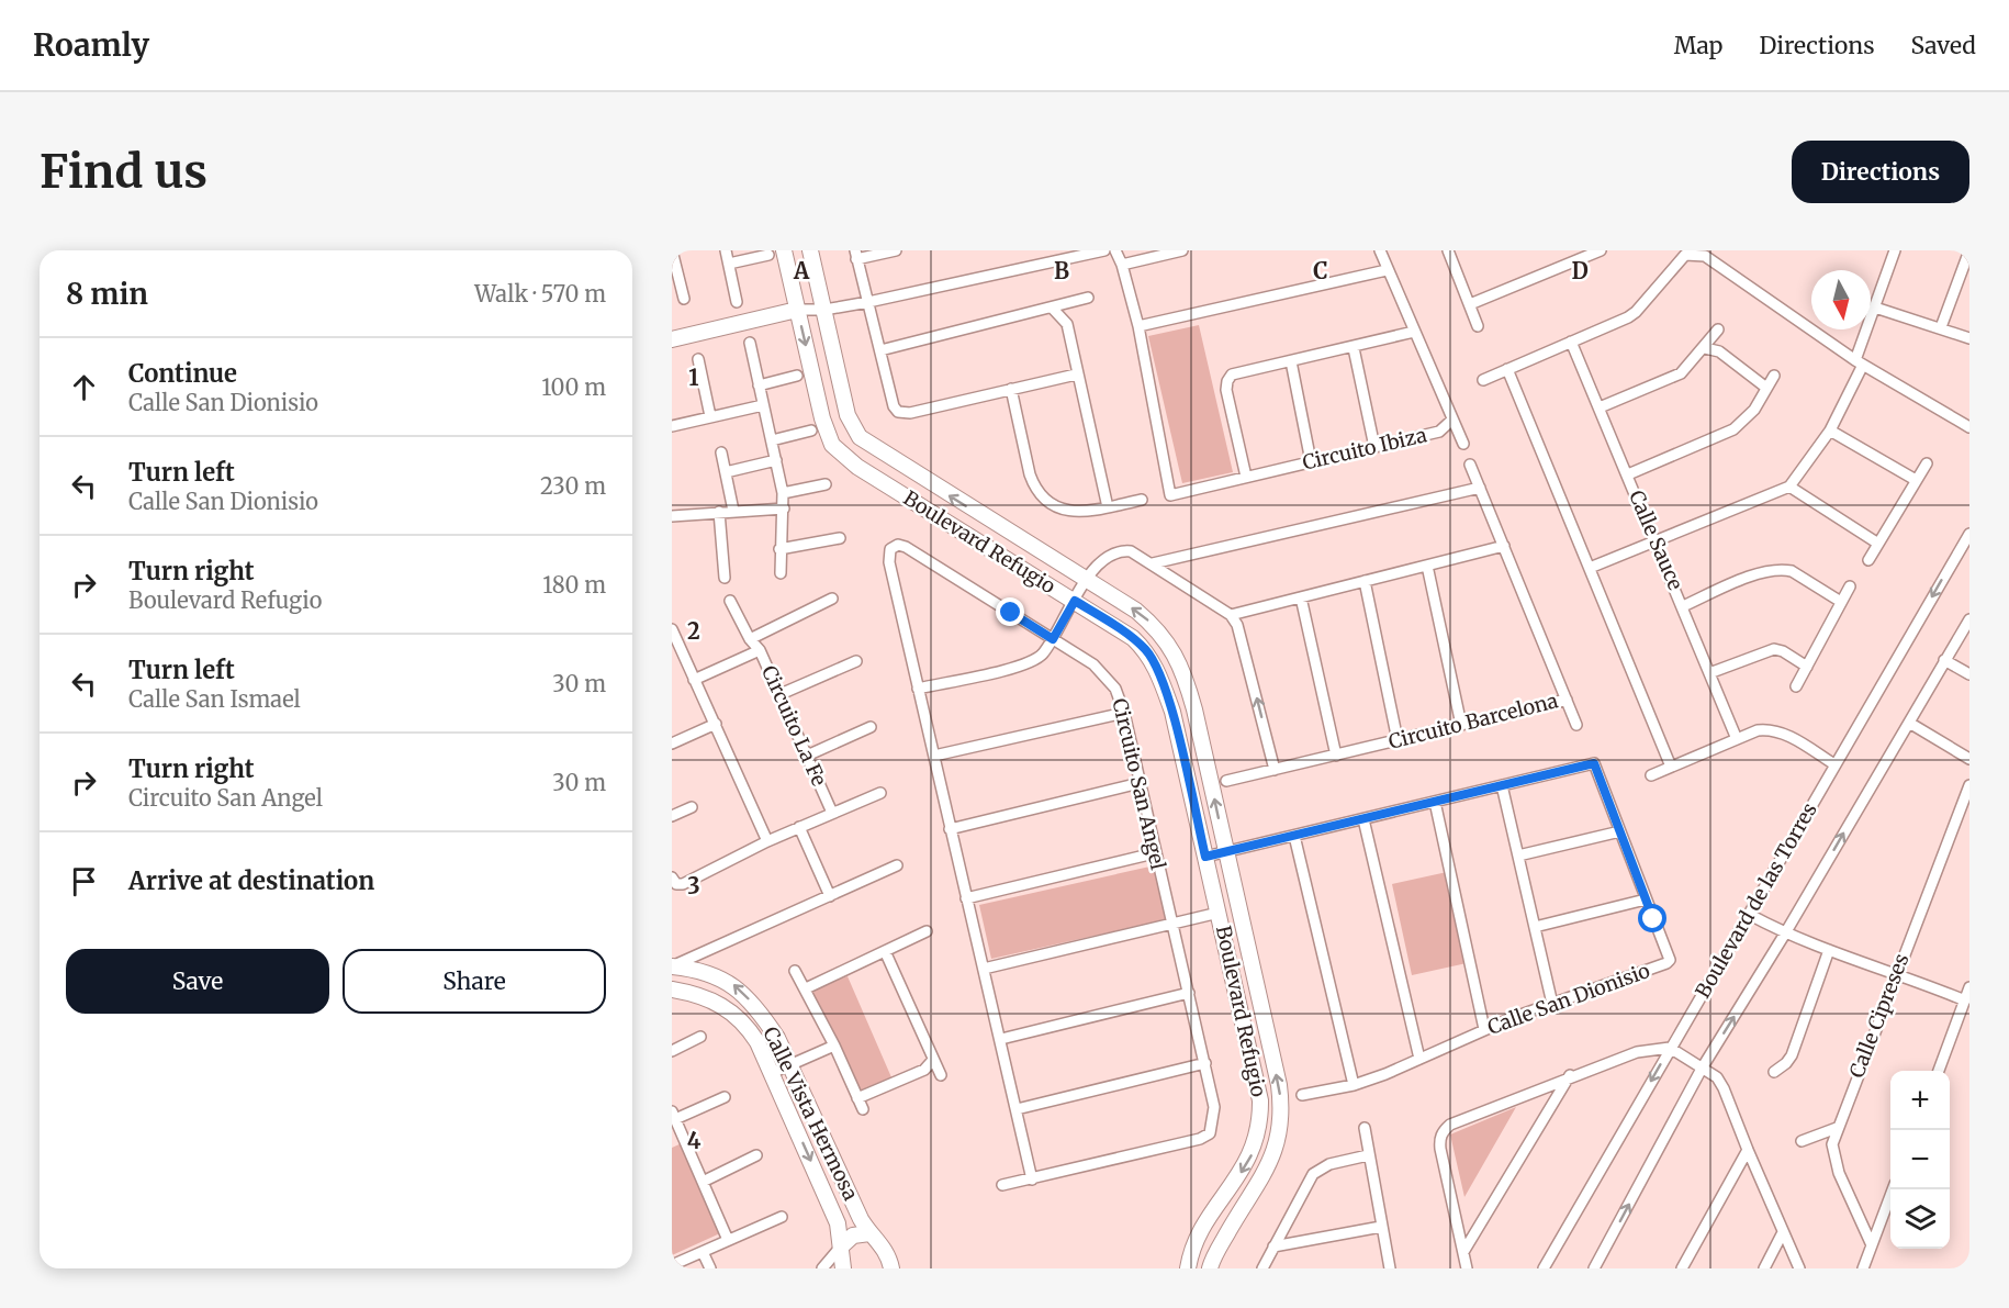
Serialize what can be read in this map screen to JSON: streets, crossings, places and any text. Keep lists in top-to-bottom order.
{
  "streets": {
    "street": [
      "Circuito Ibiza",
      "Calle Sauce",
      "Boulevard Refugio",
      "Circuito Barcelona",
      "Circuito La Fe",
      "Circuito San Angel",
      "Boulevard de las Torres",
      "Calle San Dionisio",
      "Calle Cipreses",
      "Calle Vista Hermosa"
    ]
  },
  "crossings": [
    ["Boulevard Refugio", "Calle San Dionisio"]
  ],
  "north": "bottom",
  "page": {
    "header": "Roamly",
    "nav": ["Map", "Directions", "Saved"],
    "buttons": [
      "Directions",
      ["Save", "Share"]
    ],
    "title": "Find us",
    "heading": ["8 min", "Walk · 570 m"],
    "list": [
      ["Continue", "Calle San Dionisio", "100 m"],
      ["Turn left", "Calle San Dionisio", "230 m"],
      ["Turn right", "Boulevard Refugio", "180 m"],
      ["Turn left", "Calle San Ismael", "30 m"],
      ["Turn right", "Circuito San Angel", "30 m"],
      "Arrive at destination"
    ],
    "map_buttons": ["+", "−"]
  },
  "grid": {
    "columns": [
      "A",
      "B",
      "C",
      "D"
    ],
    "rows": [
      "1",
      "2",
      "3",
      "4"
    ]
  }
}
